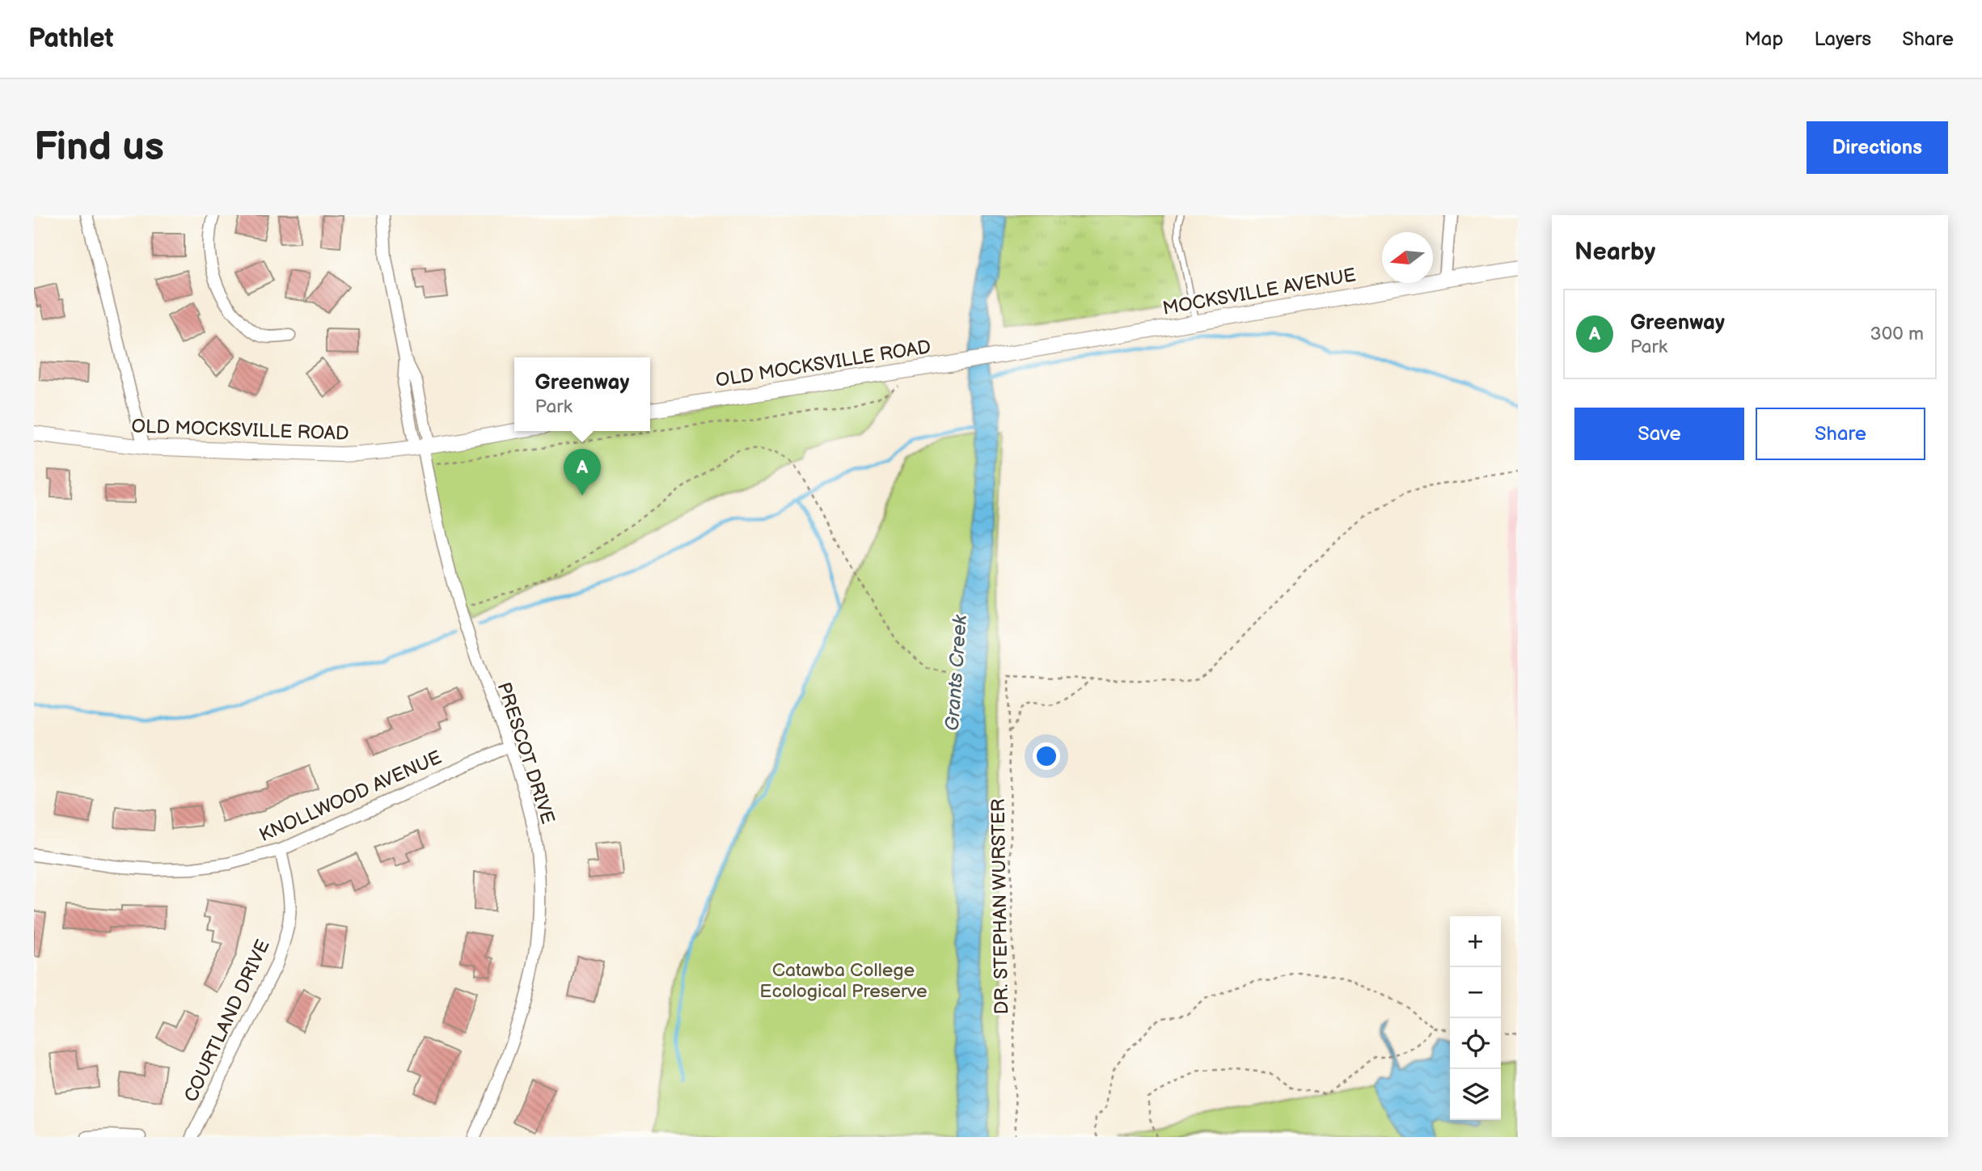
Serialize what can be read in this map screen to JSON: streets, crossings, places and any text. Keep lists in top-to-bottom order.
{
  "streets": {
    "street": [
      "MOCKSVILLE AVENUE",
      "OLD MOCKSVILLE ROAD",
      "PRESCOT DRIVE",
      "KNOLLWOOD AVENUE",
      "COURTLAND DRIVE"
    ],
    "path": ["DR. STEPHAN WURSTER"]
  },
  "crossings": [
    ["MOCKSVILLE AVENUE", "OLD MOCKSVILLE ROAD"],
    ["OLD MOCKSVILLE ROAD", "PRESCOT DRIVE"],
    ["PRESCOT DRIVE", "KNOLLWOOD AVENUE"],
    ["KNOLLWOOD AVENUE", "COURTLAND DRIVE"]
  ],
  "water": ["Grants Creek"],
  "parks": ["Catawba College Ecological Preserve"],
  "north": "left",
  "page": {
    "header": "Pathlet",
    "nav": ["Map", "Layers", "Share"],
    "buttons": [
      "Directions",
      ["Save", "Share"]
    ],
    "title": "Find us",
    "heading": "Nearby",
    "list": [
      {
        "mark": "A",
        "name": "Greenway",
        "note": "Park",
        "value": "300 m"
      }
    ],
    "popup": ["Greenway", "Park"],
    "pins": "A",
    "map_buttons": ["+", "−"]
  }
}
